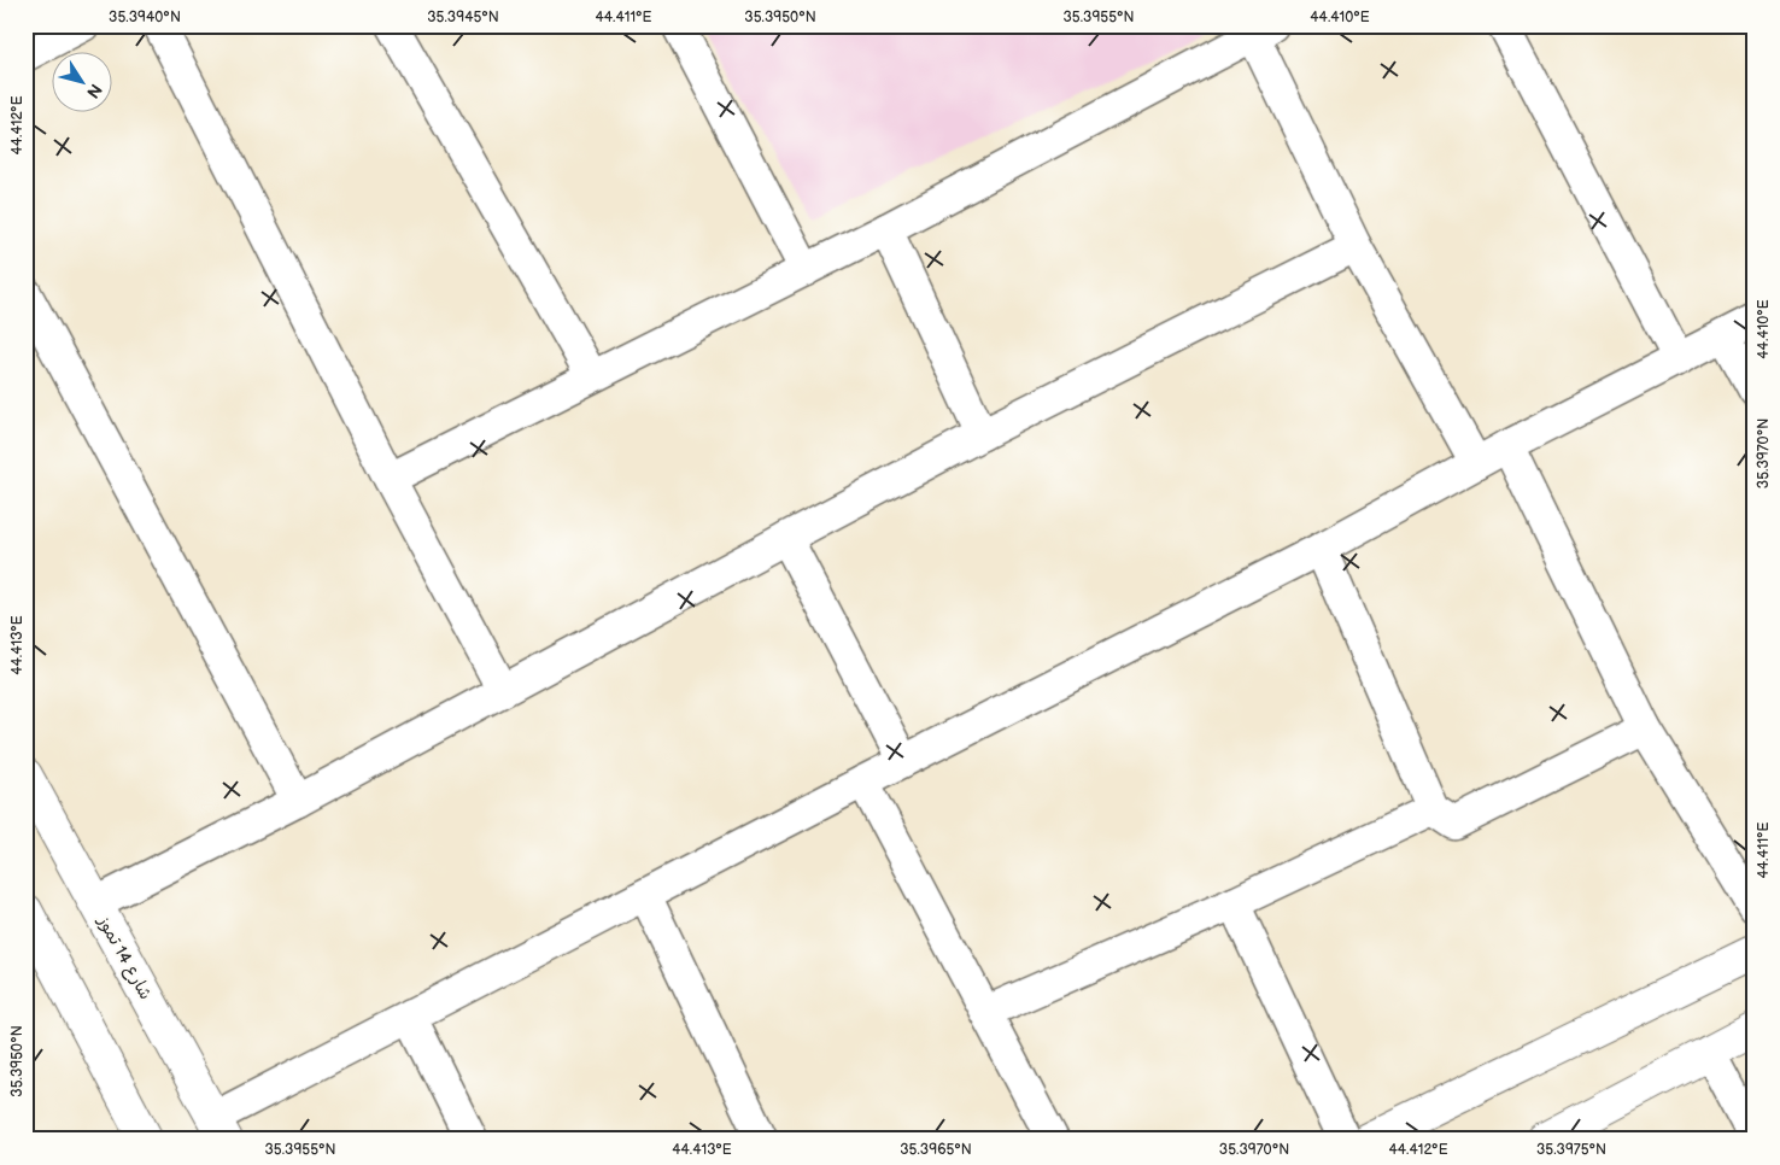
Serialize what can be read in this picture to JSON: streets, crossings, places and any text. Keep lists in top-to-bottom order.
{
  "streets": {
    "street": ["شارع 14 تموز"]
  },
  "north": "bottom right",
  "coordinates": [
    "35.3940°N",
    "35.3945°N",
    "44.411°E",
    "35.3950°N",
    "35.3955°N",
    "44.410°E",
    "44.412°E",
    "35.3970°N",
    "44.413°E",
    "35.3965°N",
    "35.3975°N"
  ]
}
